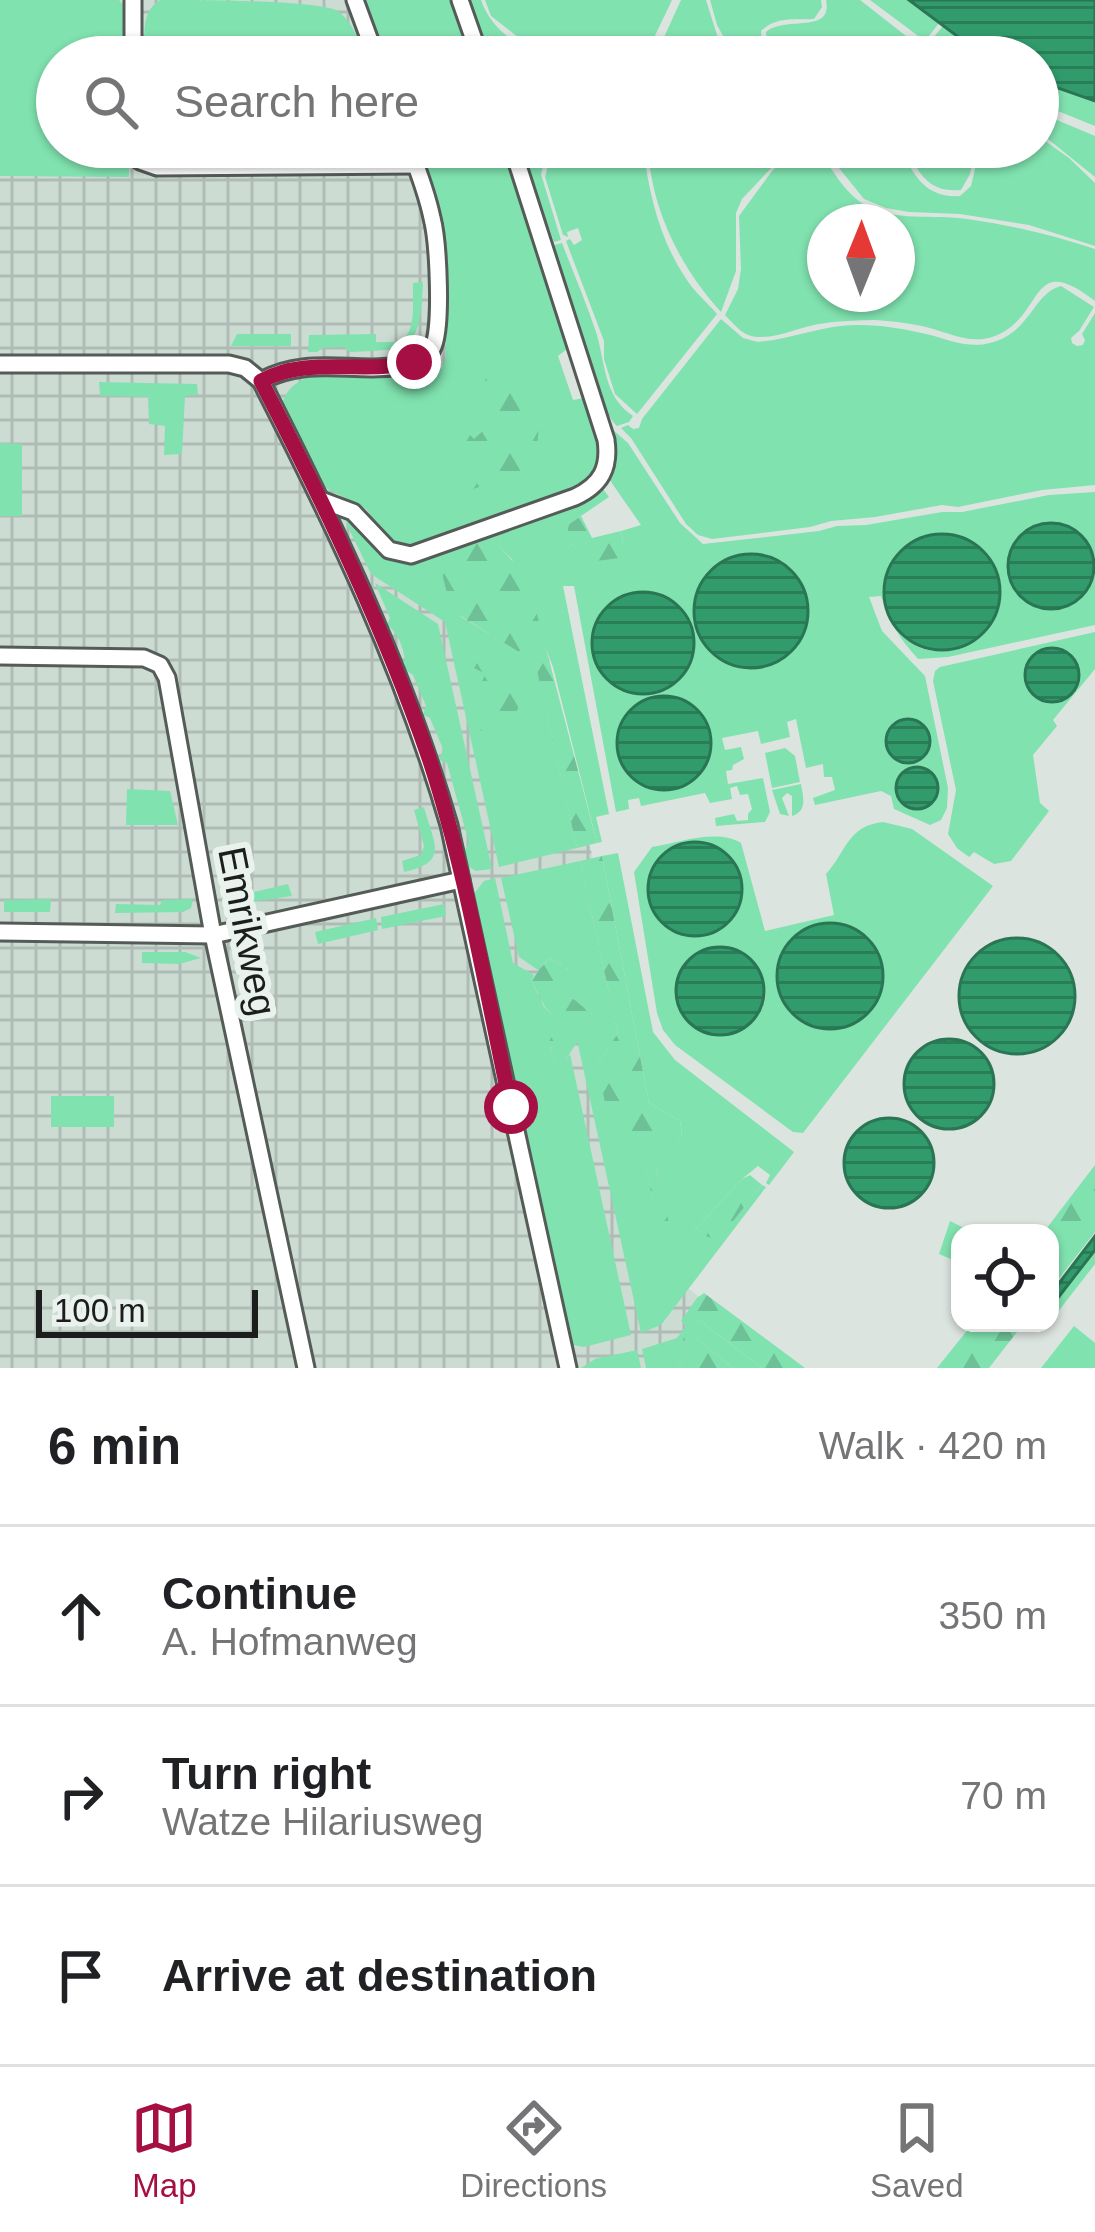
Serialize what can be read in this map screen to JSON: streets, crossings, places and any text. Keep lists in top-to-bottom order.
{
  "streets": {
    "street": ["Emrikweg"]
  },
  "scale_bar": "100 m",
  "north": "top",
  "page": {
    "search": "Search here",
    "scale": "100 m",
    "heading": ["6 min", "Walk · 420 m"],
    "list": [
      ["Continue", "A. Hofmanweg", "350 m"],
      ["Turn right", "Watze Hilariusweg", "70 m"],
      "Arrive at destination"
    ],
    "nav": ["Map", "Directions", "Saved"]
  }
}
